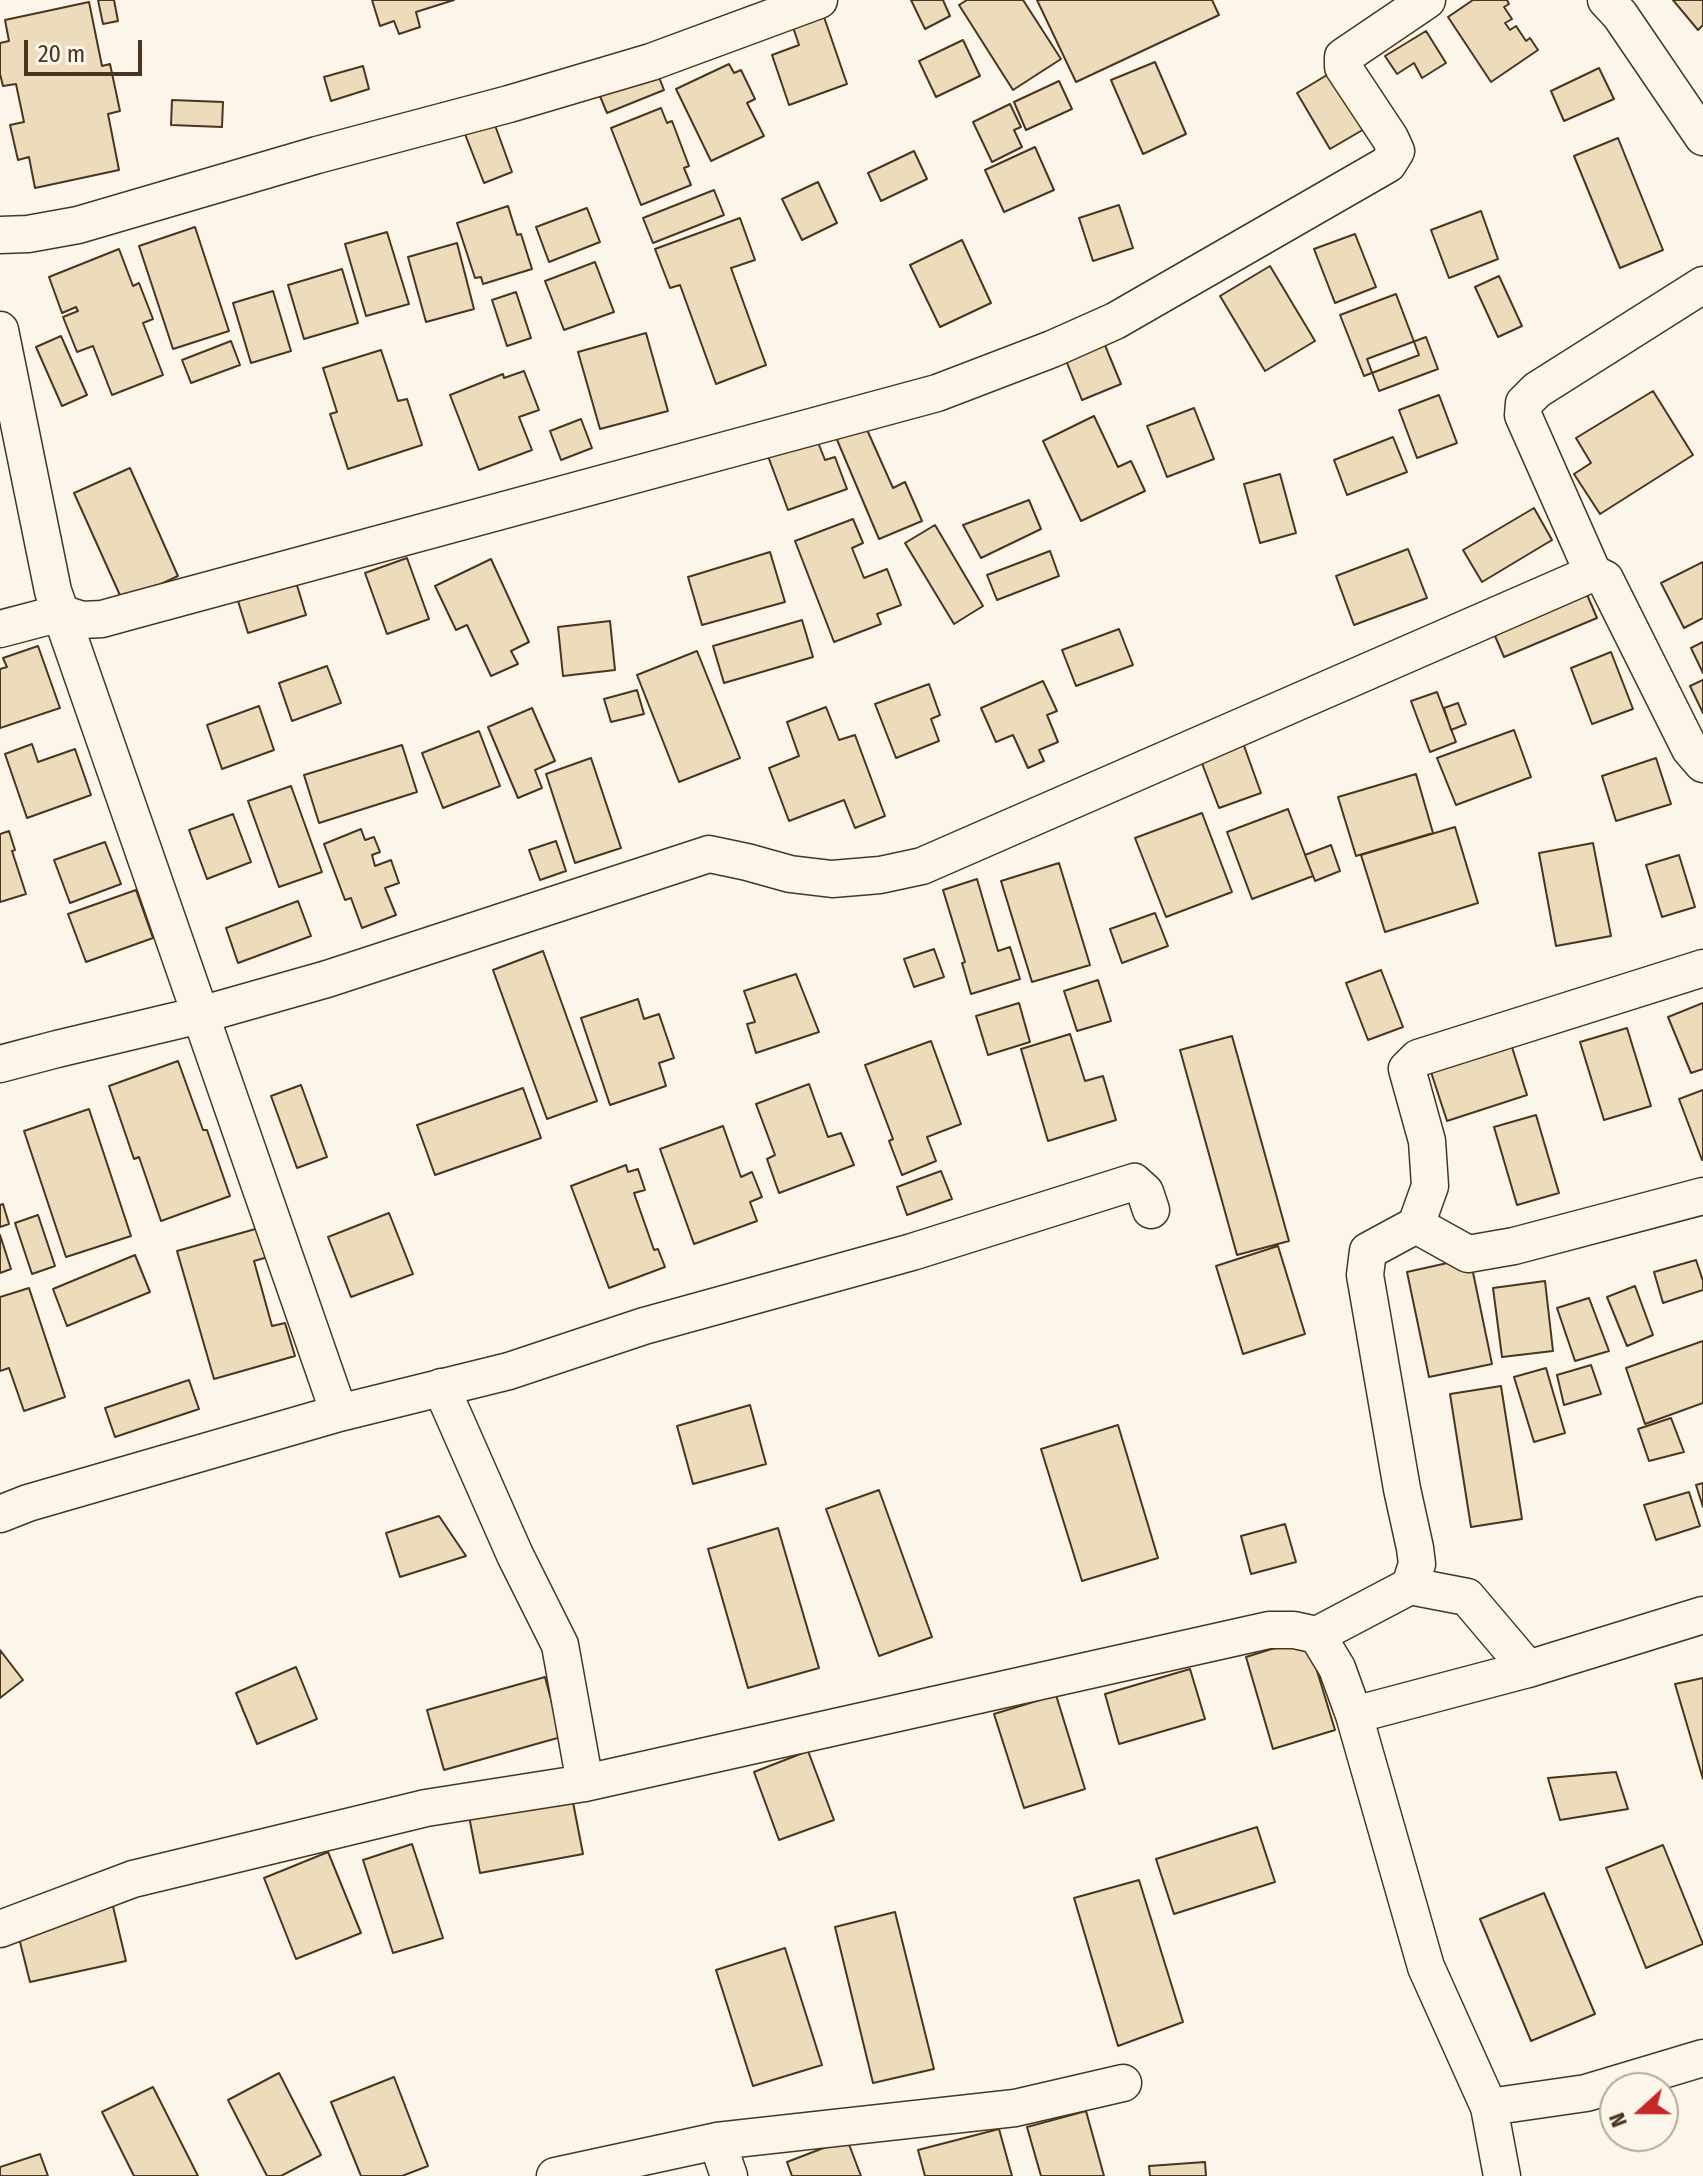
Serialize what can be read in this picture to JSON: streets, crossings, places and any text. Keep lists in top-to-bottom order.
{
  "scale_bar": "20 m",
  "north": "left"
}
